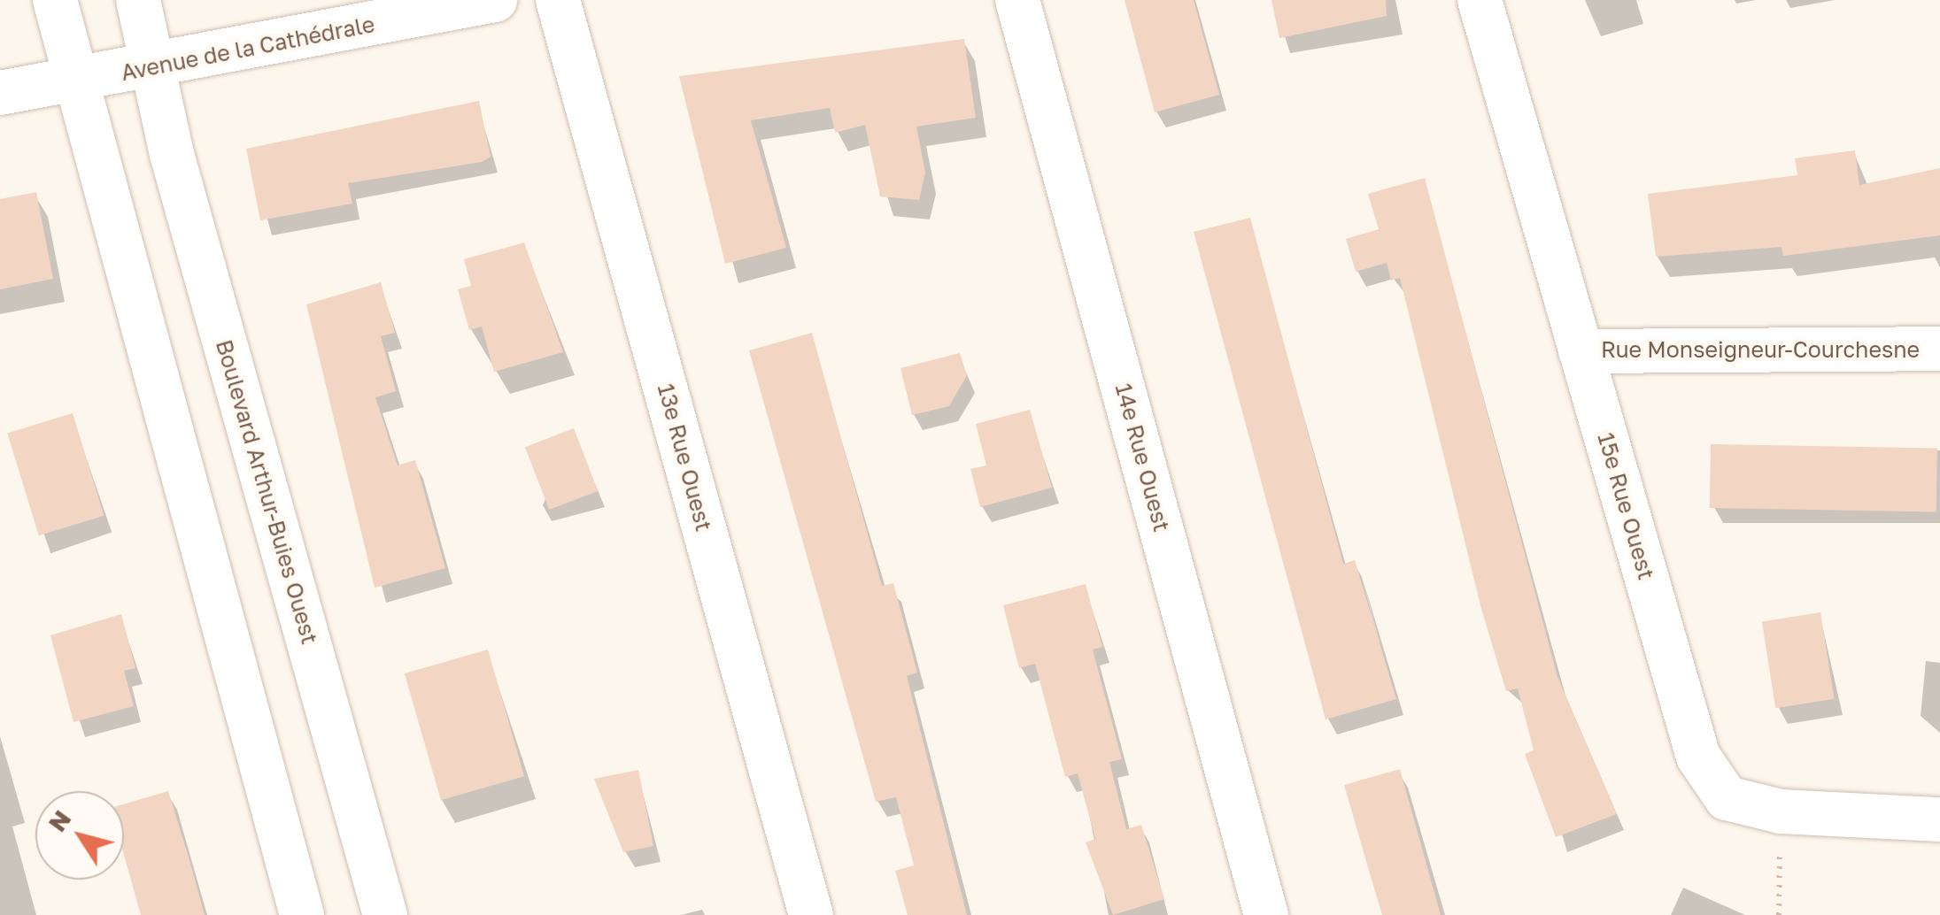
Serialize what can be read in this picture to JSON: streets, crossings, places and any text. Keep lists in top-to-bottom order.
{
  "streets": {
    "street": [
      "Avenue de la Cathédrale",
      "Rue Monseigneur-Courchesne",
      "13e Rue Ouest",
      "14e Rue Ouest",
      "Boulevard Arthur-Buies Ouest",
      "15e Rue Ouest"
    ]
  },
  "crossings": [
    ["Avenue de la Cathédrale", "Boulevard Arthur-Buies Ouest"],
    ["Rue Monseigneur-Courchesne", "15e Rue Ouest"]
  ],
  "north": "top left"
}
